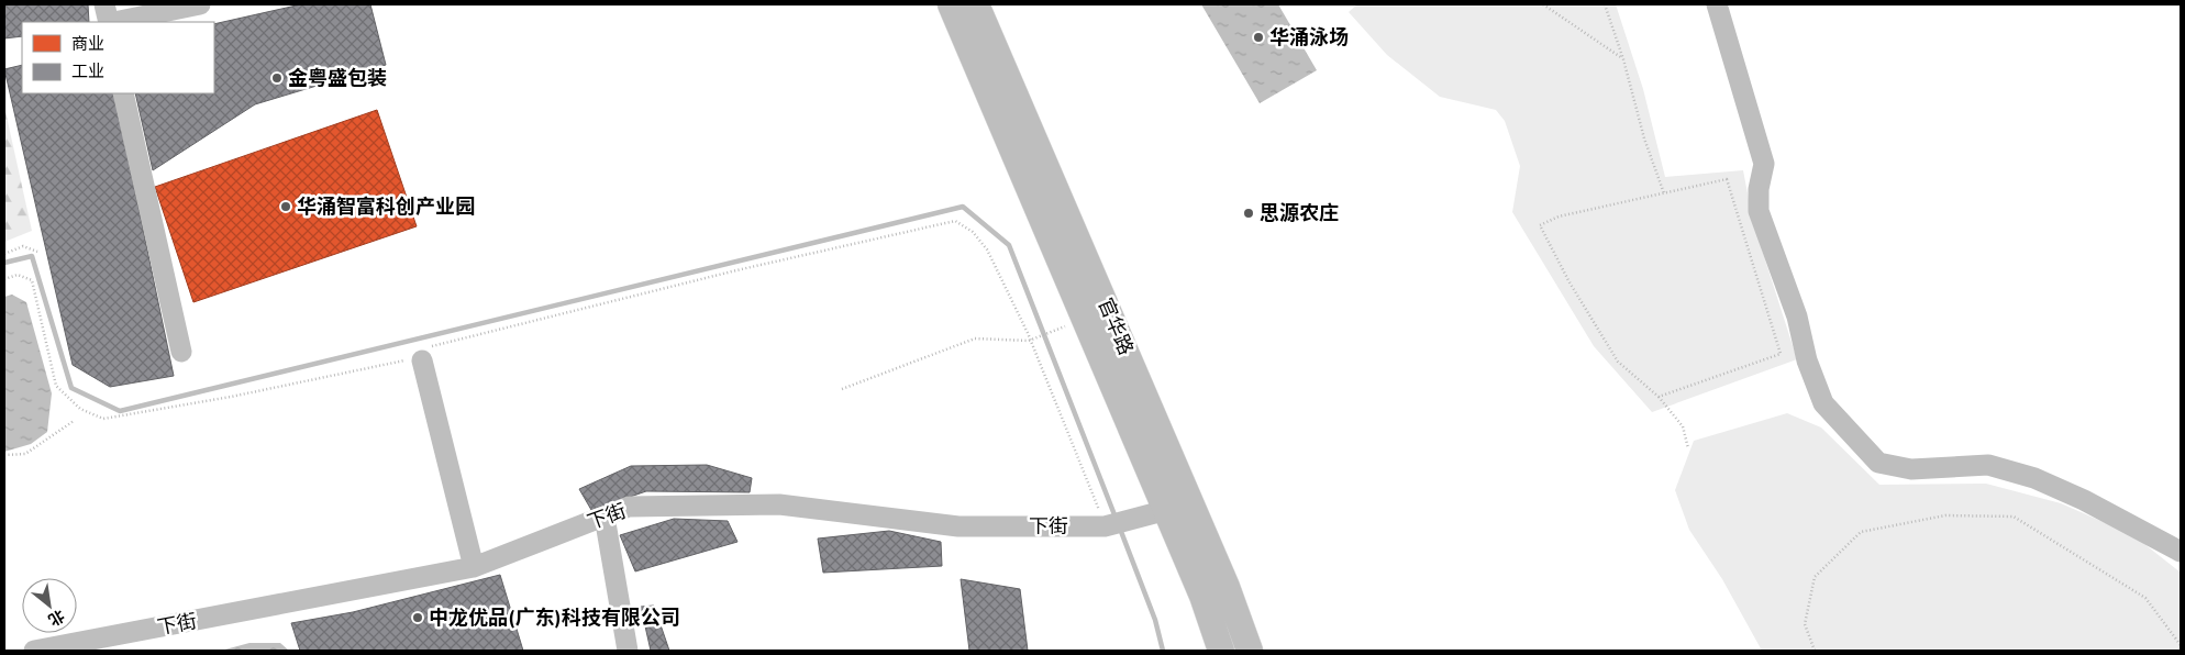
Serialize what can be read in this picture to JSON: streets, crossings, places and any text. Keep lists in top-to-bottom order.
{
  "streets": {
    "main road": ["官华路"],
    "street": ["下街"]
  },
  "crossings": [
    ["官华路", "下街"]
  ],
  "places": [
    "华涌泳场",
    "金粤盛包装",
    "华涌智富科创产业园",
    "思源农庄",
    "中龙优品(广东)科技有限公司"
  ],
  "legend": ["商业", "工业"],
  "north": "bottom right"
}
